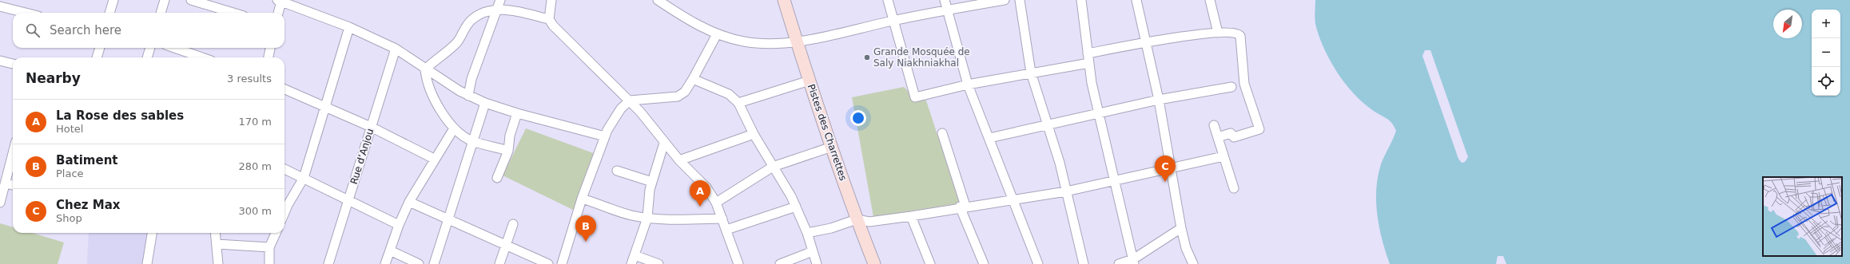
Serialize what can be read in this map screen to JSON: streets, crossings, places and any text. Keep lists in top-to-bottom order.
{
  "streets": {
    "main road": ["Pistes des Charrettes"],
    "street": ["Rue d’Anjou"]
  },
  "places": ["Grande Mosquée de Saly Niakhniakhal"],
  "north": "bottom left",
  "page": {
    "map_buttons": ["+", "−"],
    "search": "Search here",
    "heading": ["Nearby", "3 results"],
    "list": [
      {
        "mark": "A",
        "name": "La Rose des sables",
        "note": "Hotel",
        "value": "170 m"
      },
      {
        "mark": "B",
        "name": "Batiment",
        "note": "Place",
        "value": "280 m"
      },
      {
        "mark": "C",
        "name": "Chez Max",
        "note": "Shop",
        "value": "300 m"
      }
    ],
    "pins": ["C", "A", "B"]
  }
}
